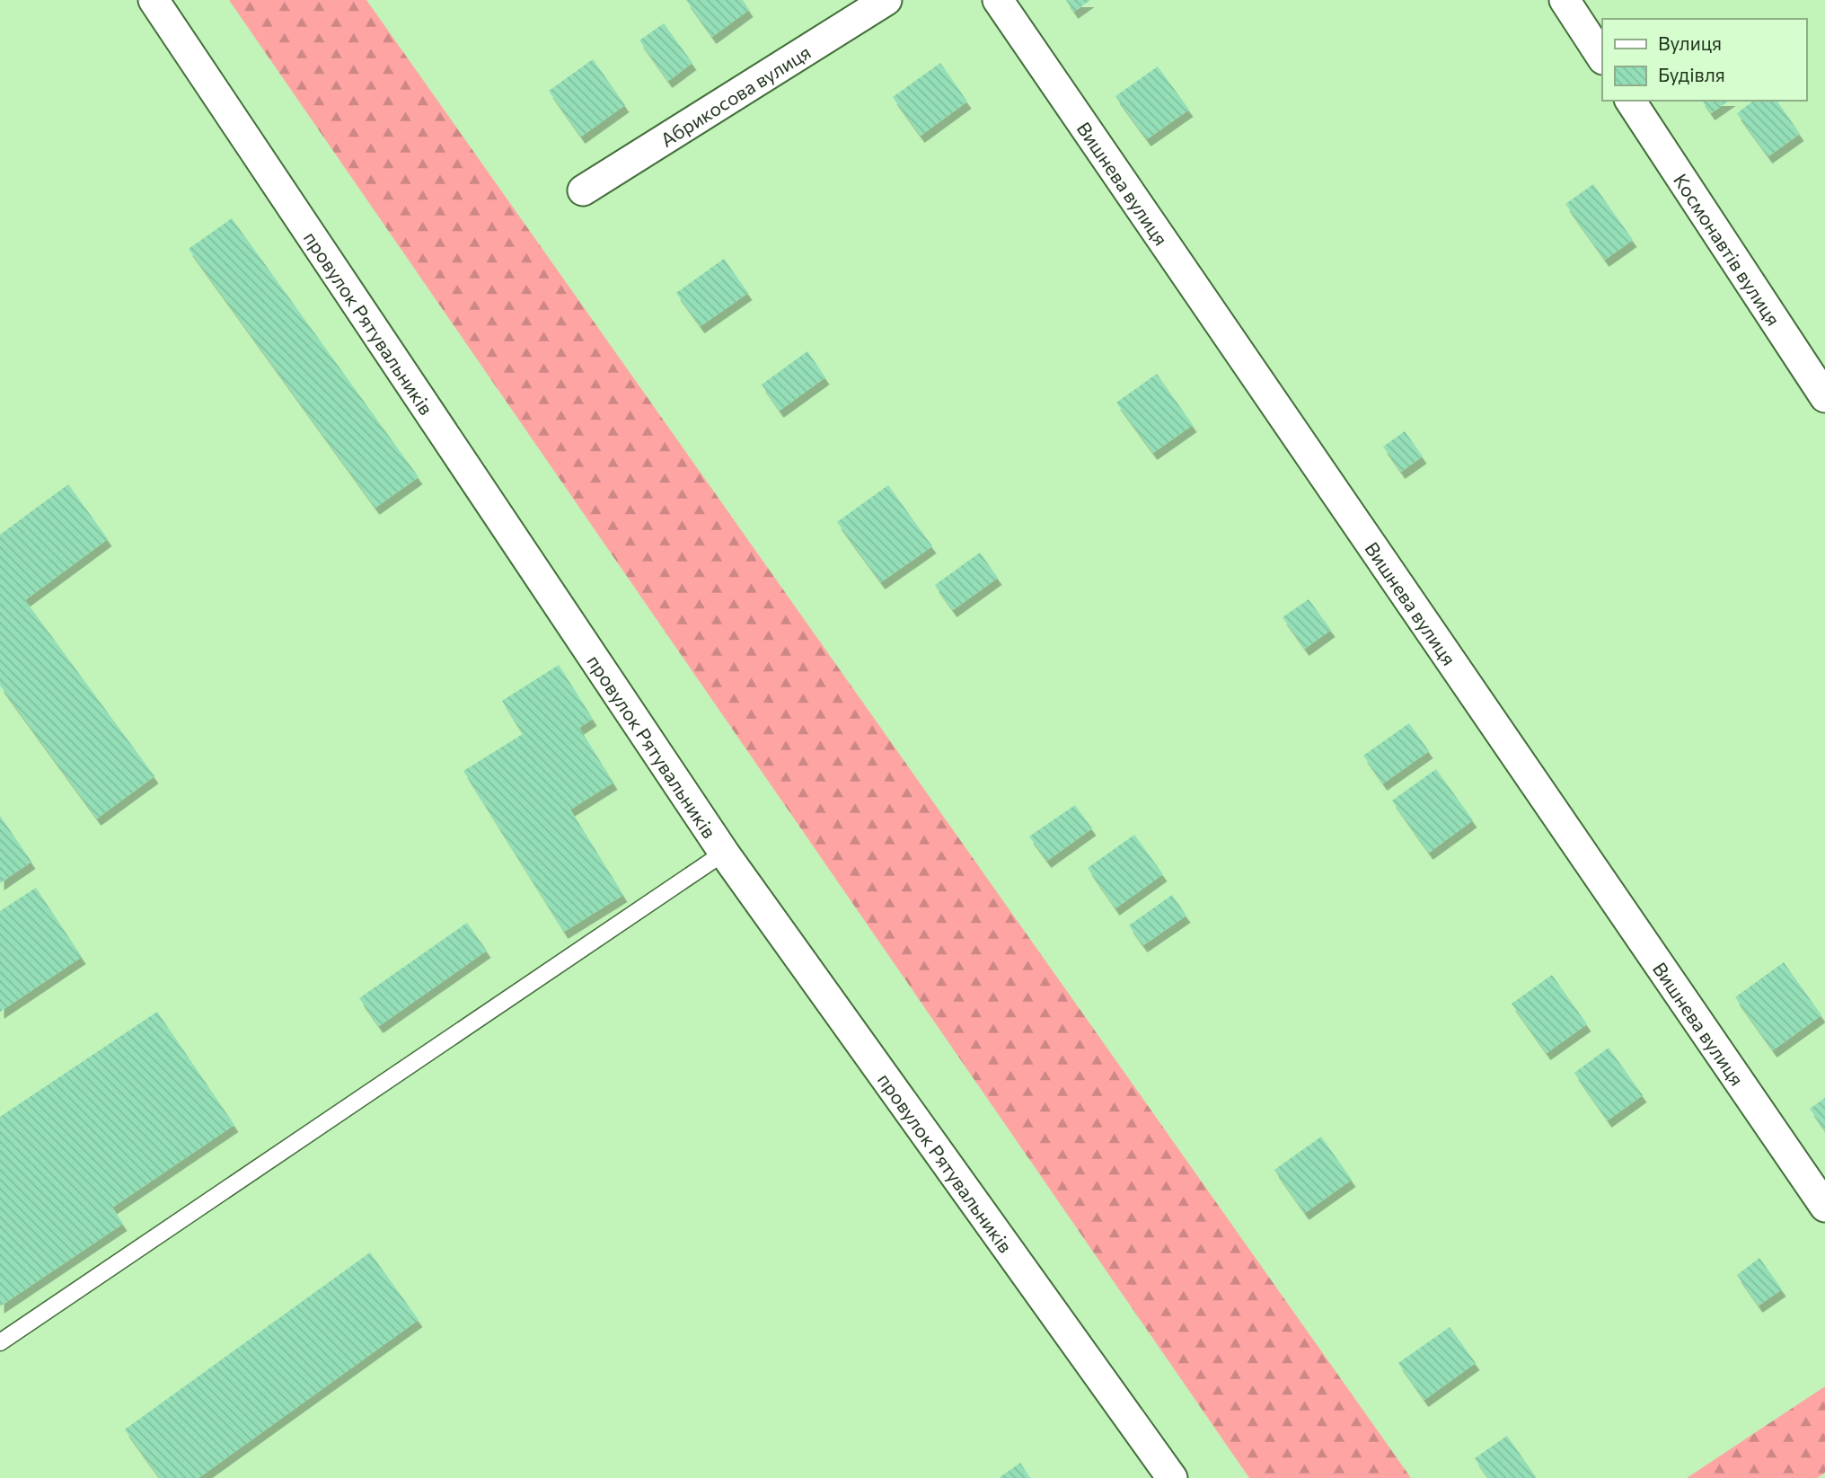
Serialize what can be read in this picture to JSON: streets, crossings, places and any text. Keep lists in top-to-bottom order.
{
  "streets": {
    "street": [
      "Абрикосова вулиця",
      "Вишнева вулиця",
      "Космонавтів вулиця",
      "провулок Рятувальників"
    ]
  },
  "legend": ["Вулиця", "Будівля"]
}
